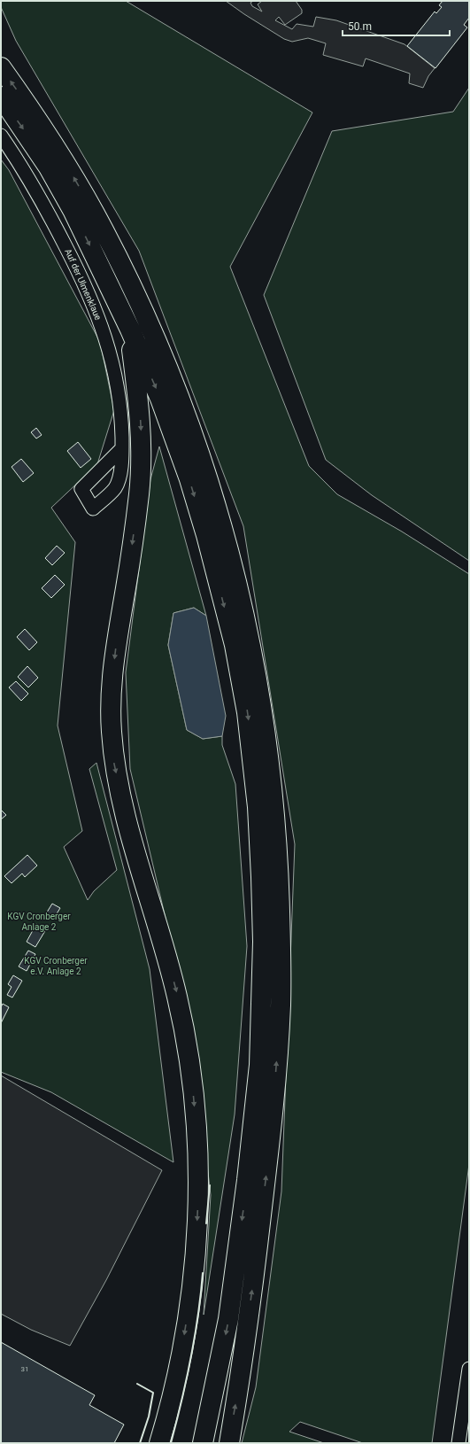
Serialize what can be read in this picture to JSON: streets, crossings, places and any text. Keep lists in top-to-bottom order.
{
  "streets": {
    "street": ["Auf der Ulmenklaue"]
  },
  "parks": ["KGV Cronberger Anlage 2", "KGV Cronberger e.V. Anlage 2"],
  "house_numbers": ["31"],
  "scale_bar": "50 m"
}
